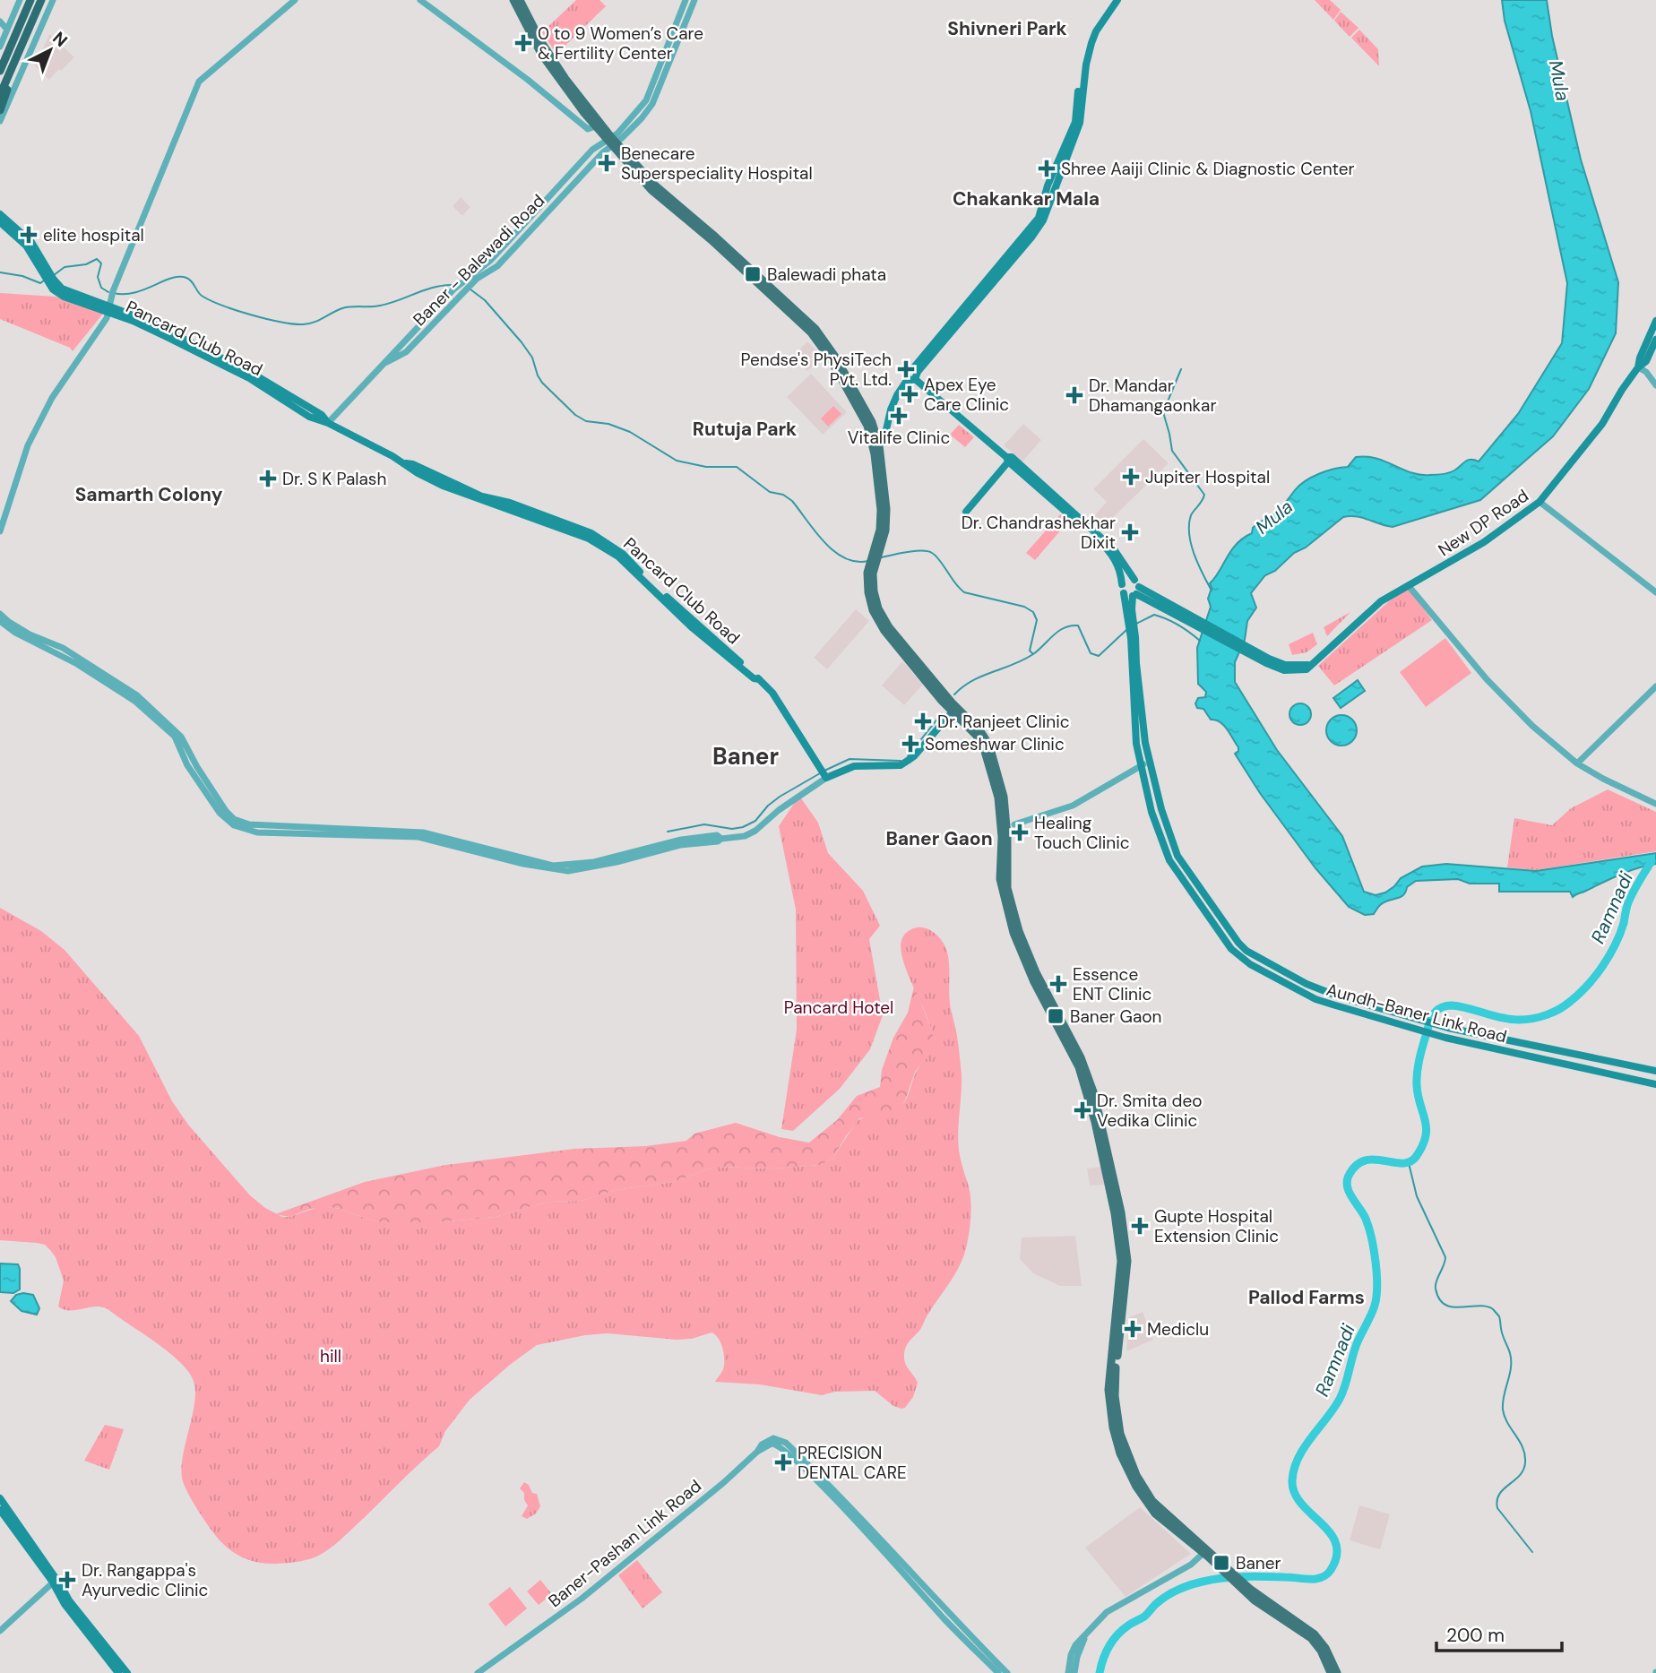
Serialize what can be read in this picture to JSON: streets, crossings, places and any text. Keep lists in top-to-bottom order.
{
  "streets": {
    "main road": ["Pancard Club Road", "New DP Road", "Aundh-Baner Link Road"],
    "street": ["Baner - Balewadi Road", "Baner-Pashan Link Road"]
  },
  "crossings": [
    ["Baner - Balewadi Road", "Pancard Club Road"]
  ],
  "districts": [
    "Shivneri Park",
    "Chakankar Mala",
    "Rutuja Park",
    "Samarth Colony",
    "Baner",
    "Baner Gaon",
    "Pallod Farms"
  ],
  "water": ["Mula", "Ramnadi"],
  "parks": ["Pancard Hotel", "hill"],
  "places": {
    "health": [
      "0 to 9 Women’s Care & Fertility Center",
      "Benecare Superspeciality Hospital",
      "Shree Aaiji Clinic & Diagnostic Center",
      "elite hospital",
      "Pendse's PhysiTech Pvt. Ltd.",
      "Apex Eye Care Clinic",
      "Dr. Mandar Dhamangaonkar",
      "Vitalife Clinic",
      "Jupiter Hospital",
      "Dr. S K Palash",
      "Dr. Chandrashekhar Dixit",
      "Dr. Ranjeet Clinic",
      "Someshwar Clinic",
      "Healing Touch Clinic",
      "Essence ENT Clinic",
      "Dr. Smita deo Vedika Clinic",
      "Gupte Hospital Extension Clinic",
      "Mediclu",
      "PRECISION DENTAL CARE",
      "Dr. Rangappa's Ayurvedic Clinic"
    ],
    "transit": ["Balewadi phata", "Baner Gaon", "Baner"]
  },
  "scale_bar": "200 m",
  "north": "top right"
}
